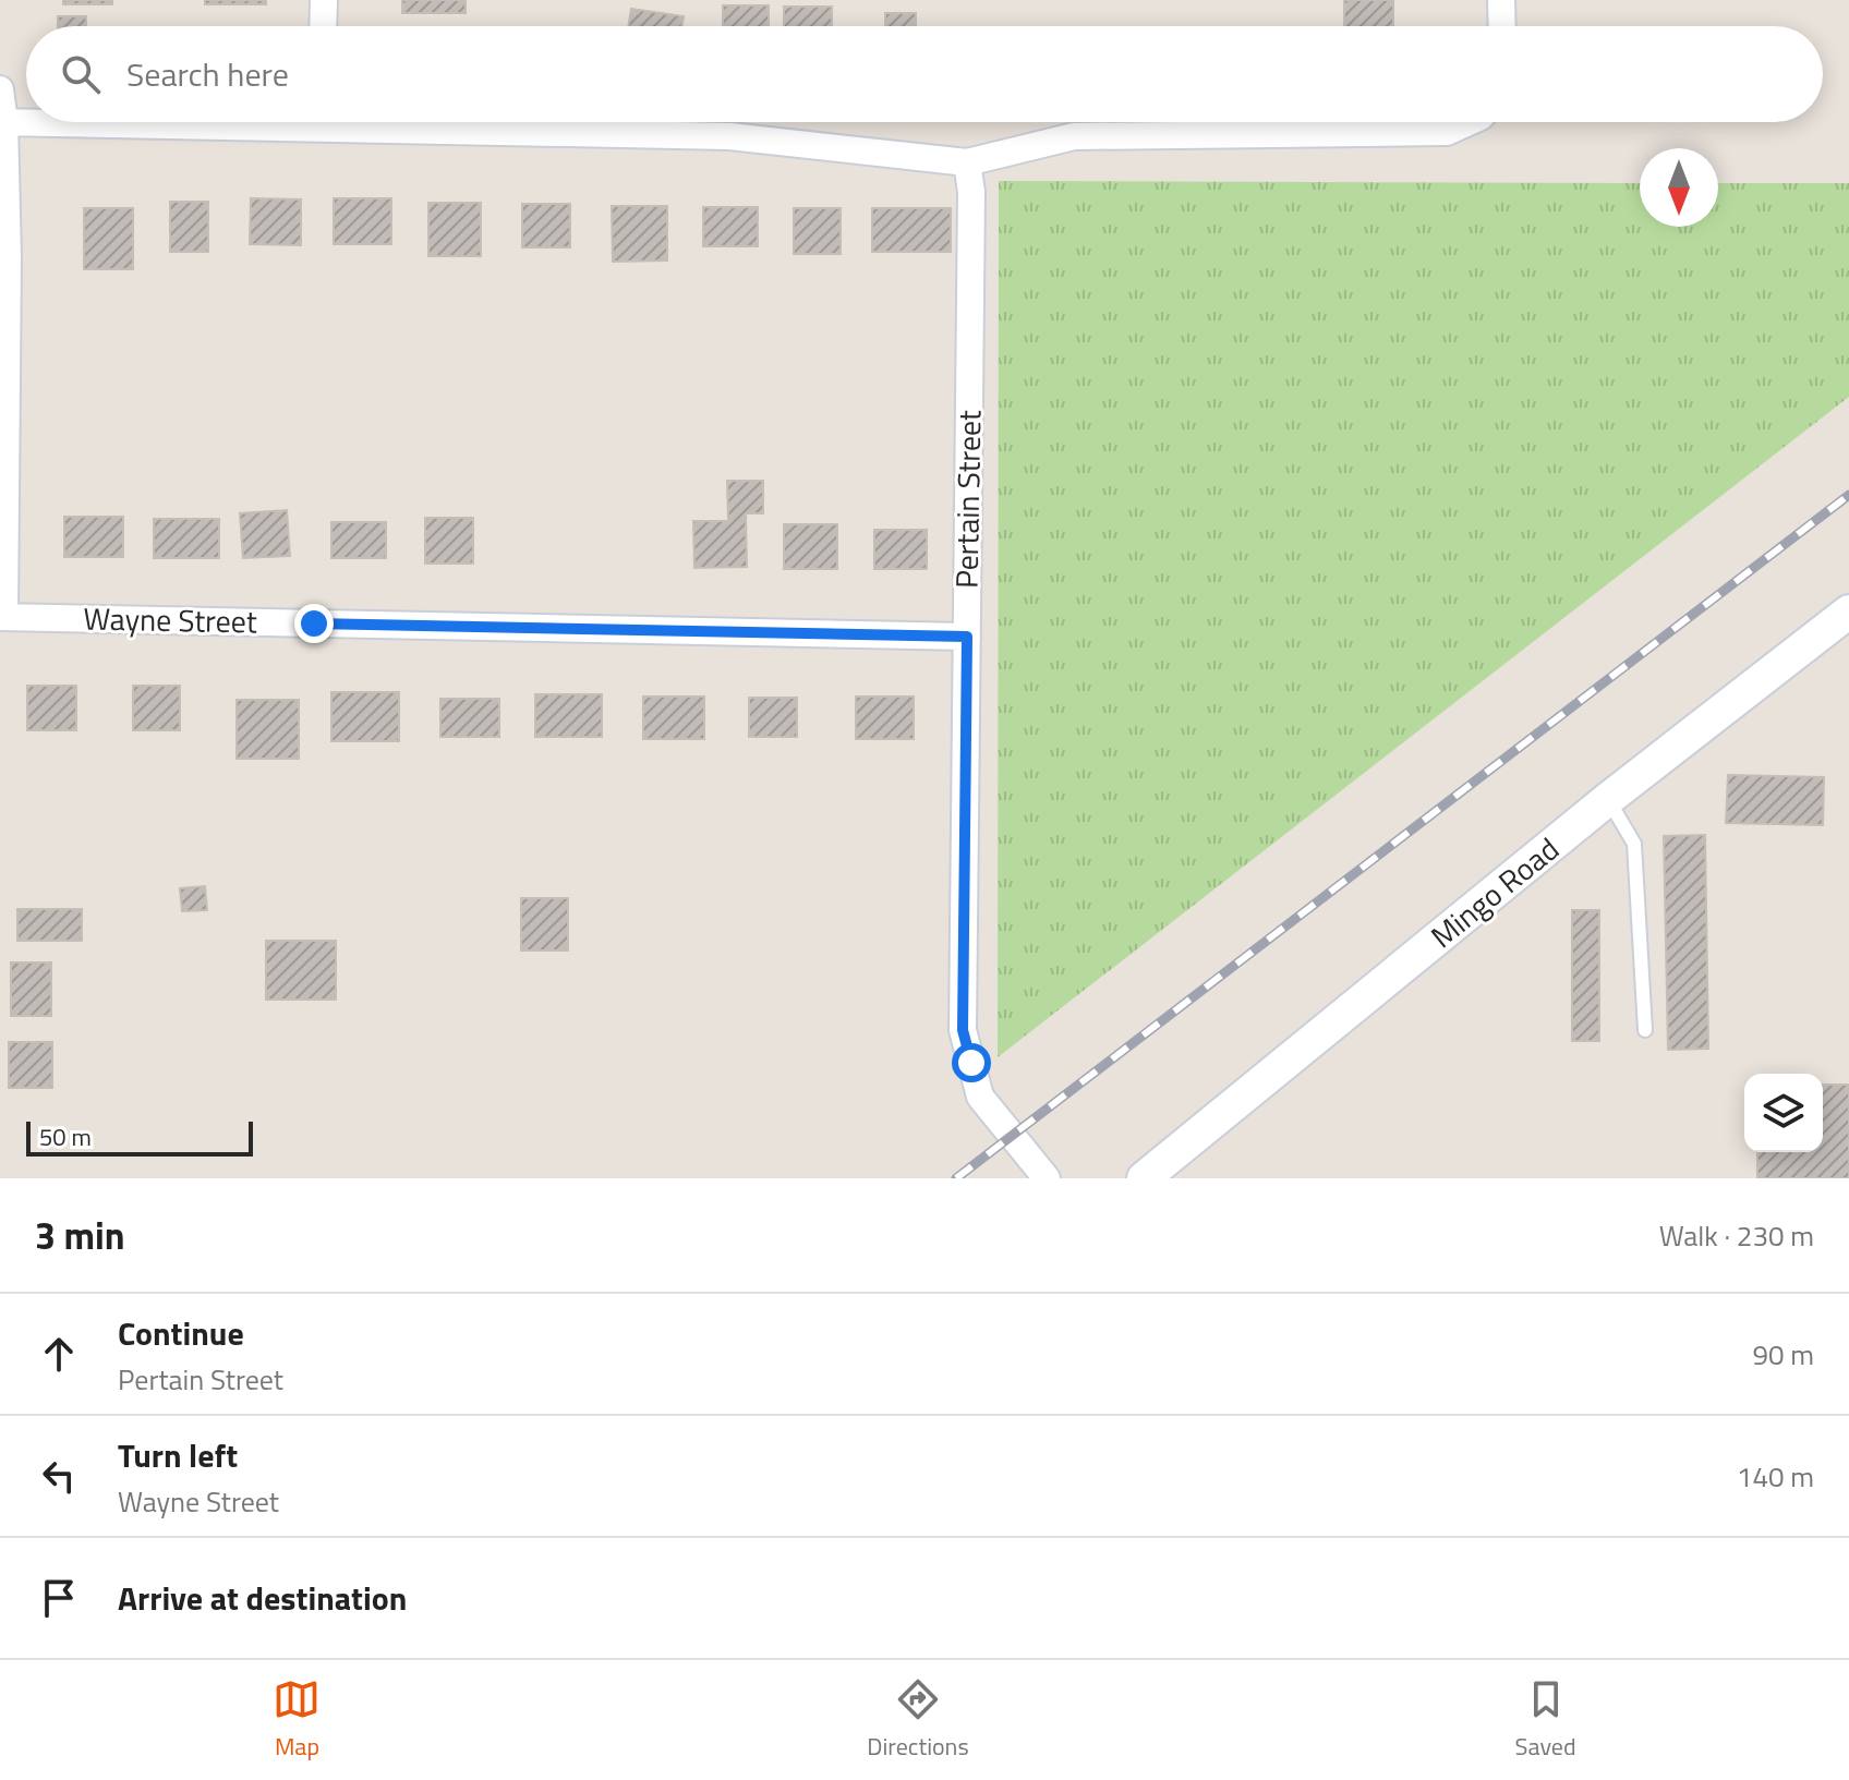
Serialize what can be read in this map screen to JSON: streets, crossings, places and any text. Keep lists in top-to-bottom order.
{
  "streets": {
    "street": ["Pertain Street", "Wayne Street", "Mingo Road"]
  },
  "crossings": [
    ["Pertain Street", "Wayne Street"]
  ],
  "scale_bar": "50 m",
  "north": "bottom",
  "page": {
    "search": "Search here",
    "scale": "50 m",
    "heading": ["3 min", "Walk · 230 m"],
    "list": [
      ["Continue", "Pertain Street", "90 m"],
      ["Turn left", "Wayne Street", "140 m"],
      "Arrive at destination"
    ],
    "nav": ["Map", "Directions", "Saved"]
  }
}
